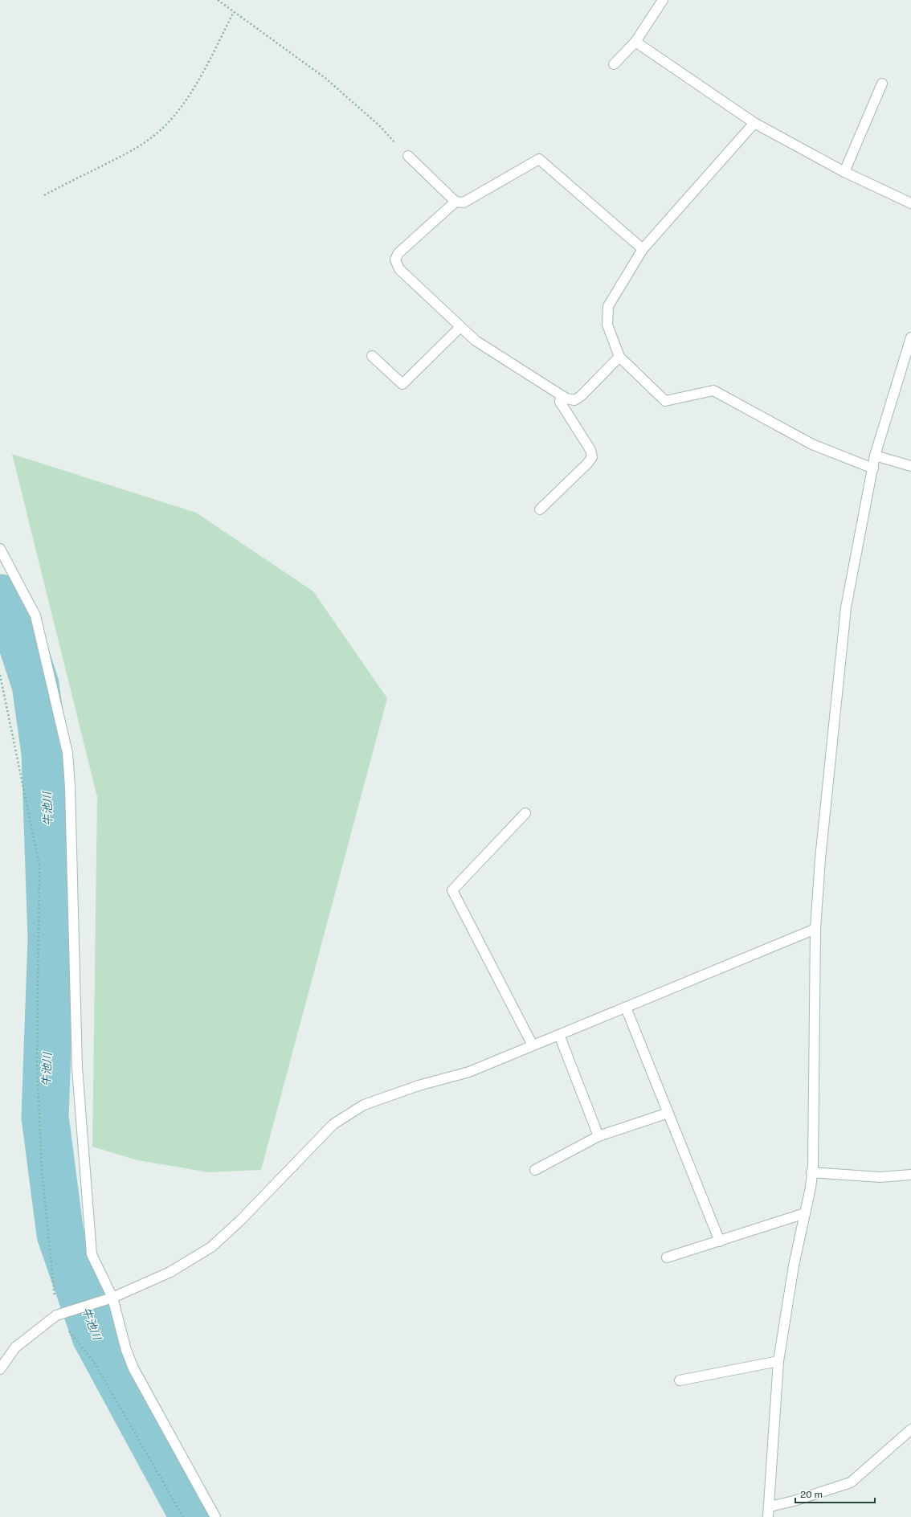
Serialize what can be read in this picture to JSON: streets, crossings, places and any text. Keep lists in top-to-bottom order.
{
  "water": ["牛池川"],
  "scale_bar": "20 m"
}
